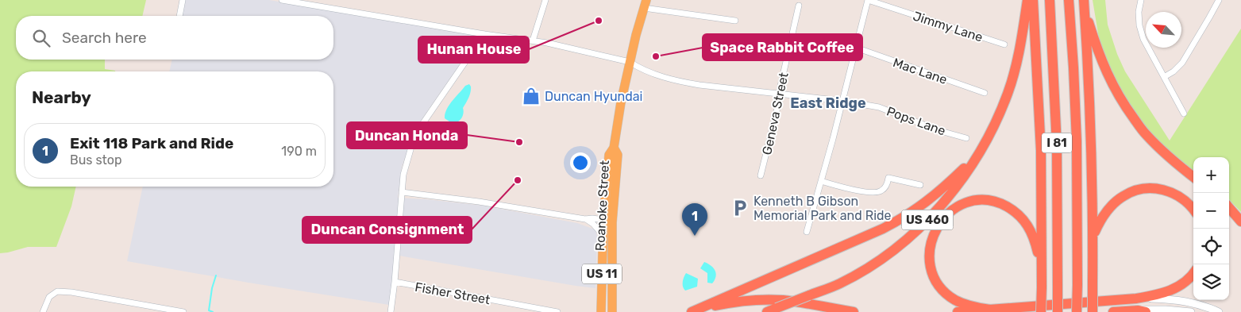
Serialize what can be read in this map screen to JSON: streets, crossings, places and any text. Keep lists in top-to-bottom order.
{
  "streets": {
    "highway": ["I 81", "US 460"],
    "main road": ["Roanoke Street", "US 11"],
    "street": [
      "Jimmy Lane",
      "Mac Lane",
      "Geneva Street",
      "Pops Lane",
      "Fisher Street"
    ]
  },
  "crossings": [
    ["Geneva Street", "Pops Lane"],
    ["Pops Lane", "Roanoke Street"]
  ],
  "districts": ["East Ridge"],
  "places": {
    "other": [
      "Hunan House",
      "Space Rabbit Coffee",
      "Duncan Honda",
      "Duncan Consignment"
    ],
    "shop": ["Duncan Hyundai"],
    "parking": ["Kenneth B Gibson Memorial Park and Ride"]
  },
  "north": "top left",
  "page": {
    "search": "Search here",
    "heading": "Nearby",
    "list": [
      {
        "mark": "1",
        "name": "Exit 118 Park and Ride",
        "note": "Bus stop",
        "value": "190 m"
      }
    ],
    "map_buttons": ["+", "−"],
    "pins": "1"
  }
}
